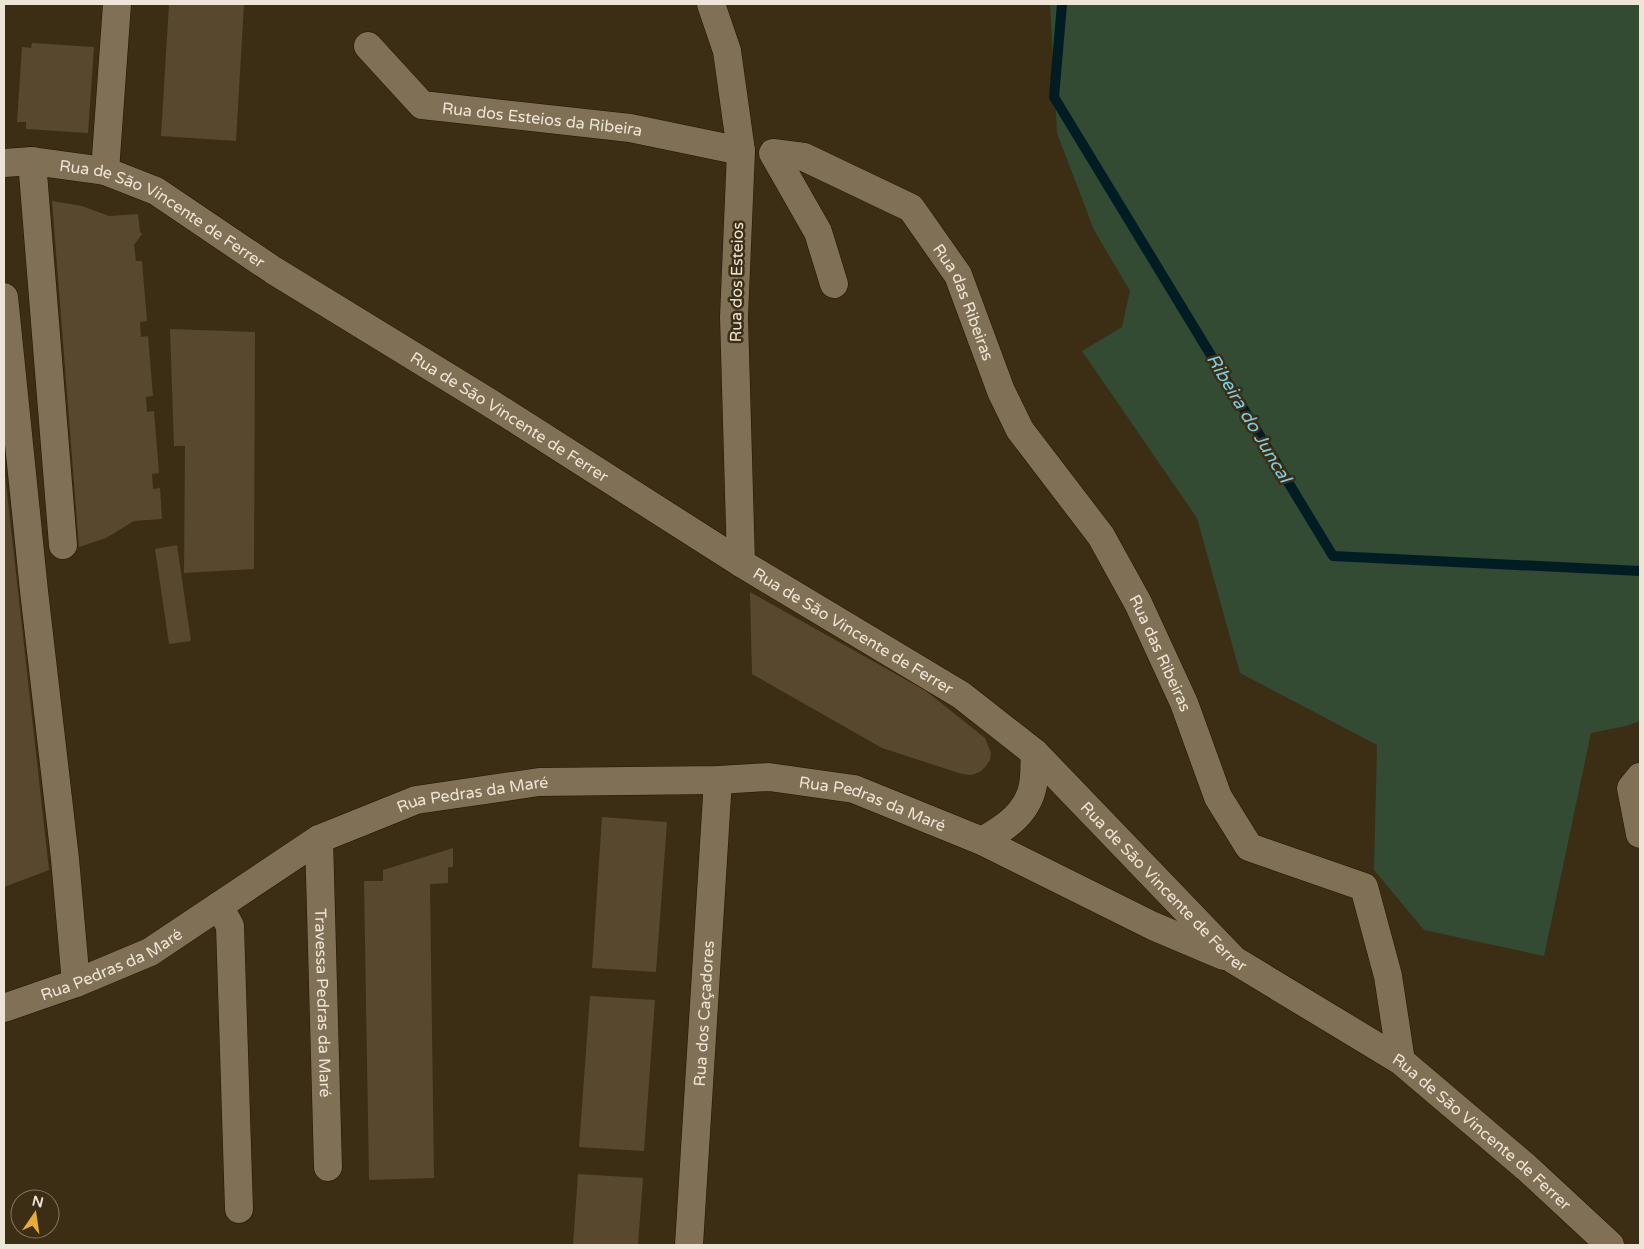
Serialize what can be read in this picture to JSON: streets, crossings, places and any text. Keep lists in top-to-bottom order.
{
  "streets": {
    "street": [
      "Rua dos Esteios da Ribeira",
      "Rua de São Vincente de Ferrer",
      "Rua dos Esteios",
      "Rua das Ribeiras",
      "Rua Pedras da Maré",
      "Travessa Pedras da Maré",
      "Rua dos Caçadores"
    ]
  },
  "crossings": [
    ["Rua dos Esteios da Ribeira", "Rua dos Esteios"],
    ["Rua de São Vincente de Ferrer", "Rua dos Esteios"],
    ["Rua de São Vincente de Ferrer", "Rua das Ribeiras"],
    ["Rua de São Vincente de Ferrer", "Rua Pedras da Maré"],
    ["Rua Pedras da Maré", "Travessa Pedras da Maré"],
    ["Rua Pedras da Maré", "Rua dos Caçadores"]
  ],
  "water": ["Ribeira do Juncal"],
  "north": "top"
}
